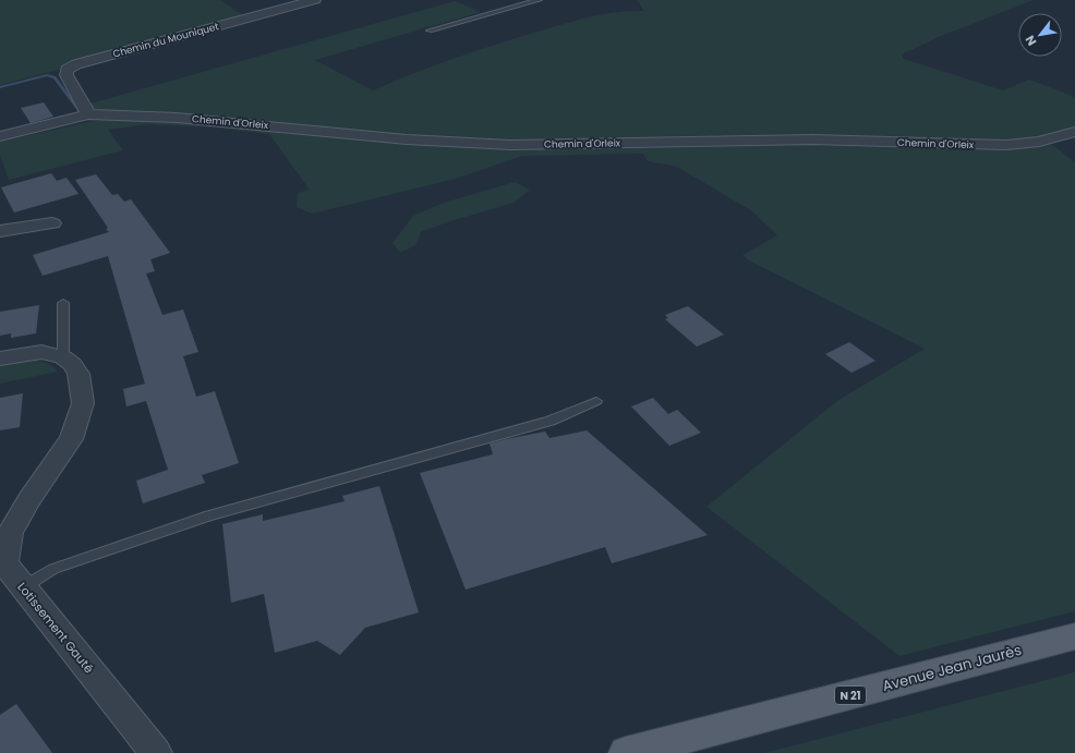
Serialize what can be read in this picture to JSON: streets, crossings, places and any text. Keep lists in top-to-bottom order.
{
  "streets": {
    "main road": ["Avenue Jean Jaurès", "N 21"],
    "street": ["Chemin du Mouniquet", "Chemin d'Orleix", "Lotissement Gauté"]
  },
  "crossings": [
    ["Chemin du Mouniquet", "Chemin d'Orleix"]
  ],
  "north": "bottom left"
}
